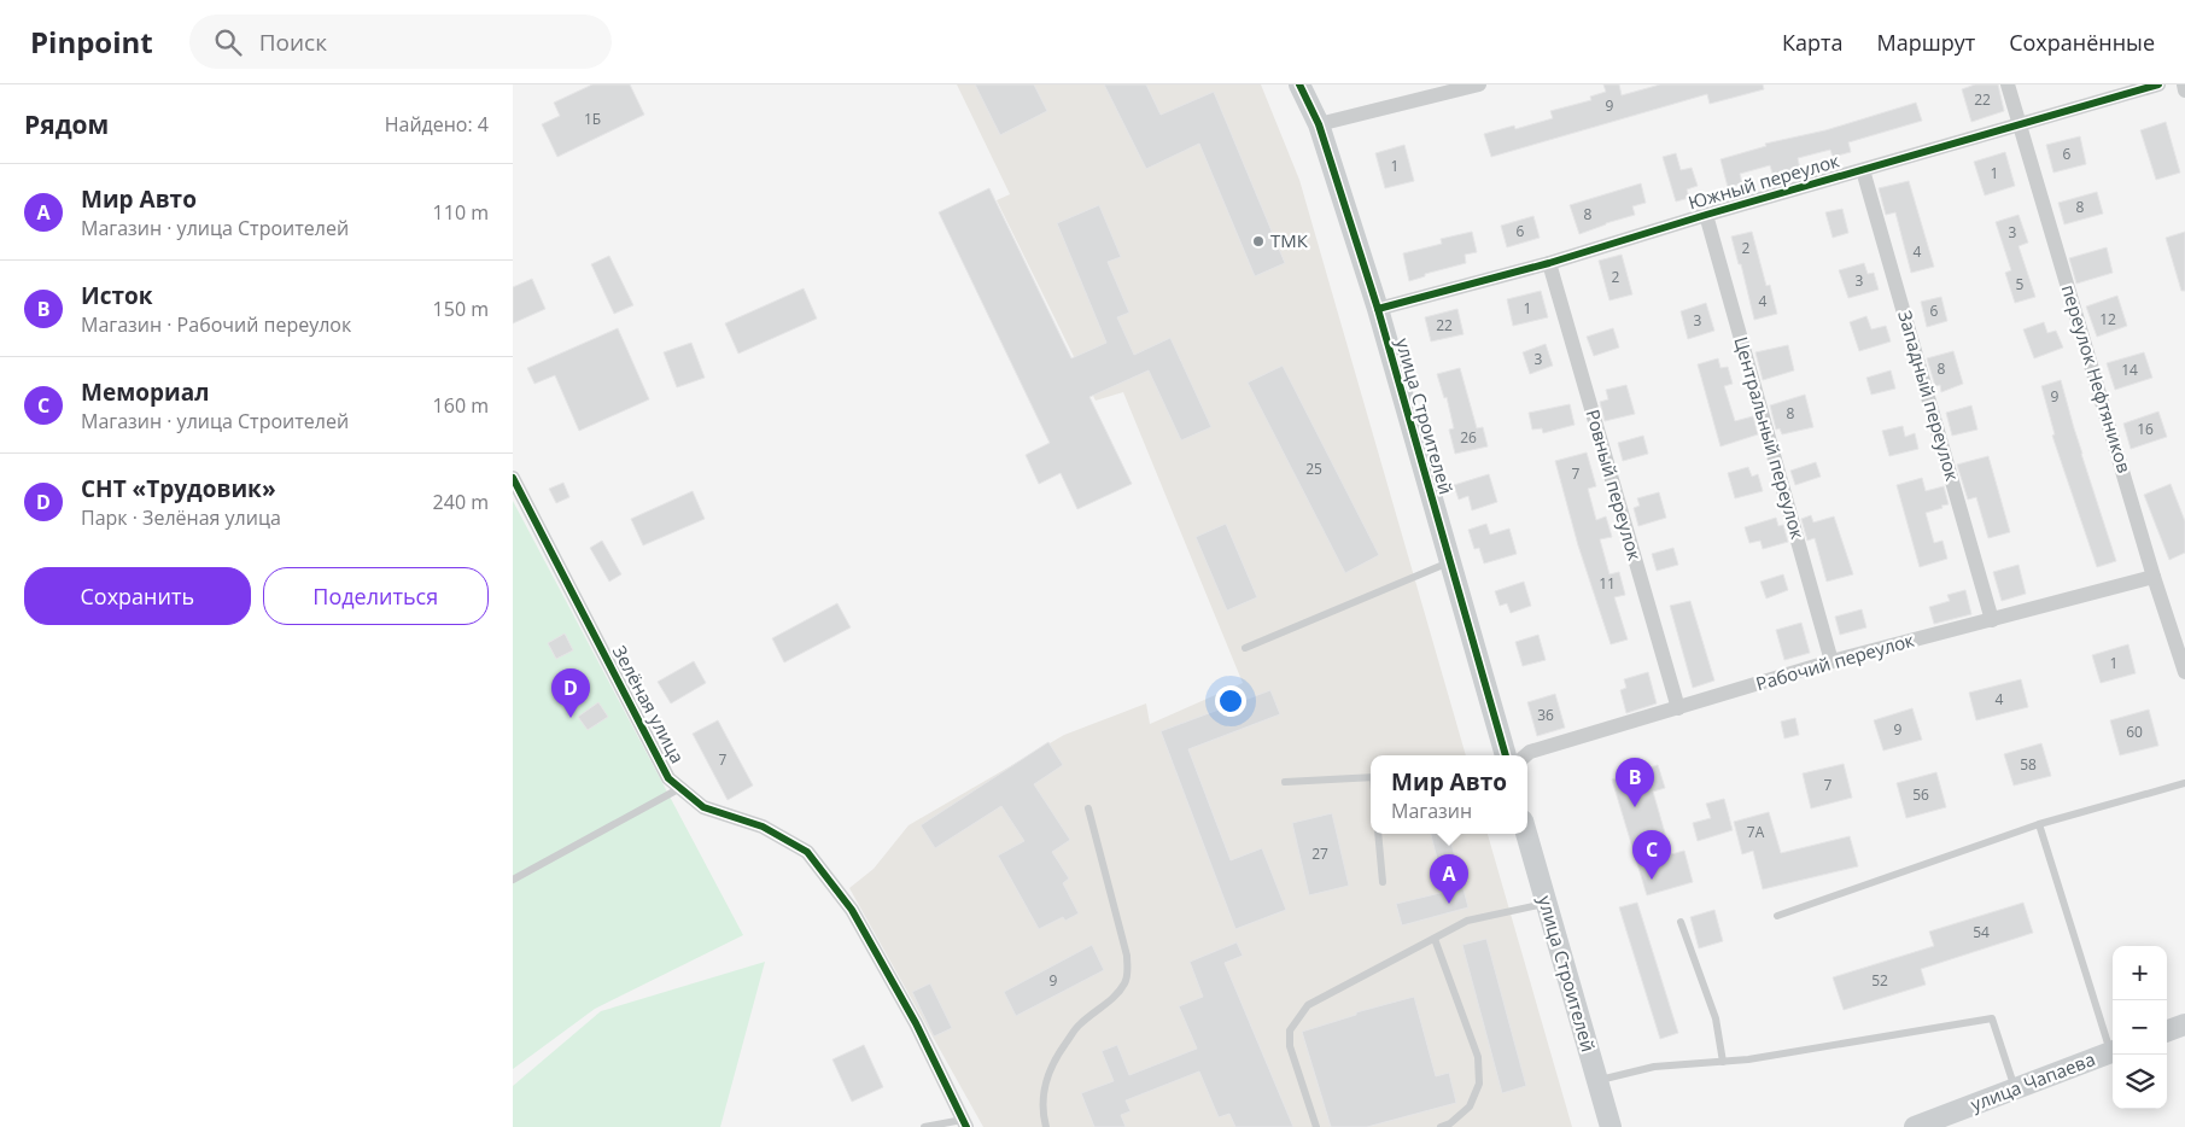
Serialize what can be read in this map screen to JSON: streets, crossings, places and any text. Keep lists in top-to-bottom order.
{
  "streets": {
    "street": [
      "Южный переулок",
      "переулок Нефтяников",
      "Западный переулок",
      "улица Строителей",
      "Центральный переулок",
      "Ровный переулок",
      "Рабочий переулок",
      "Зелёная улица",
      "улица Чапаева"
    ]
  },
  "crossings": [
    ["Южный переулок", "переулок Нефтяников"],
    ["Южный переулок", "Западный переулок"],
    ["Южный переулок", "улица Строителей"],
    ["Южный переулок", "Центральный переулок"],
    ["Южный переулок", "Ровный переулок"],
    ["переулок Нефтяников", "Рабочий переулок"],
    ["Западный переулок", "Рабочий переулок"],
    ["Центральный переулок", "Рабочий переулок"],
    ["Ровный переулок", "Рабочий переулок"]
  ],
  "places": ["ТМК"],
  "house_numbers": [
    "22",
    "9",
    "1Б",
    "6",
    "1",
    "1",
    "8",
    "8",
    "6",
    "3",
    "2",
    "4",
    "2",
    "3",
    "5",
    "4",
    "1",
    "6",
    "12",
    "3",
    "22",
    "3",
    "8",
    "14",
    "9",
    "8",
    "16",
    "26",
    "25",
    "7",
    "11",
    "1",
    "4",
    "36",
    "9",
    "60",
    "7",
    "58",
    "7",
    "56",
    "7А",
    "27",
    "54",
    "9",
    "52"
  ],
  "page": {
    "header": "Pinpoint",
    "search": "Поиск",
    "nav": ["Карта", "Маршрут", "Сохранённые"],
    "heading": ["Рядом", "Найдено: 4"],
    "list": [
      {
        "mark": "A",
        "name": "Мир Авто",
        "note": "Магазин · улица Строителей",
        "value": "110 m"
      },
      {
        "mark": "B",
        "name": "Исток",
        "note": "Магазин · Рабочий переулок",
        "value": "150 m"
      },
      {
        "mark": "C",
        "name": "Мемориал",
        "note": "Магазин · улица Строителей",
        "value": "160 m"
      },
      {
        "mark": "D",
        "name": "СНТ «Трудовик»",
        "note": "Парк · Зелёная улица",
        "value": "240 m"
      }
    ],
    "buttons": ["Сохранить", "Поделиться"],
    "pins": [
      "D",
      "B",
      "C",
      "A"
    ],
    "popup": ["Мир Авто", "Магазин"],
    "map_buttons": ["+", "−"]
  }
}
